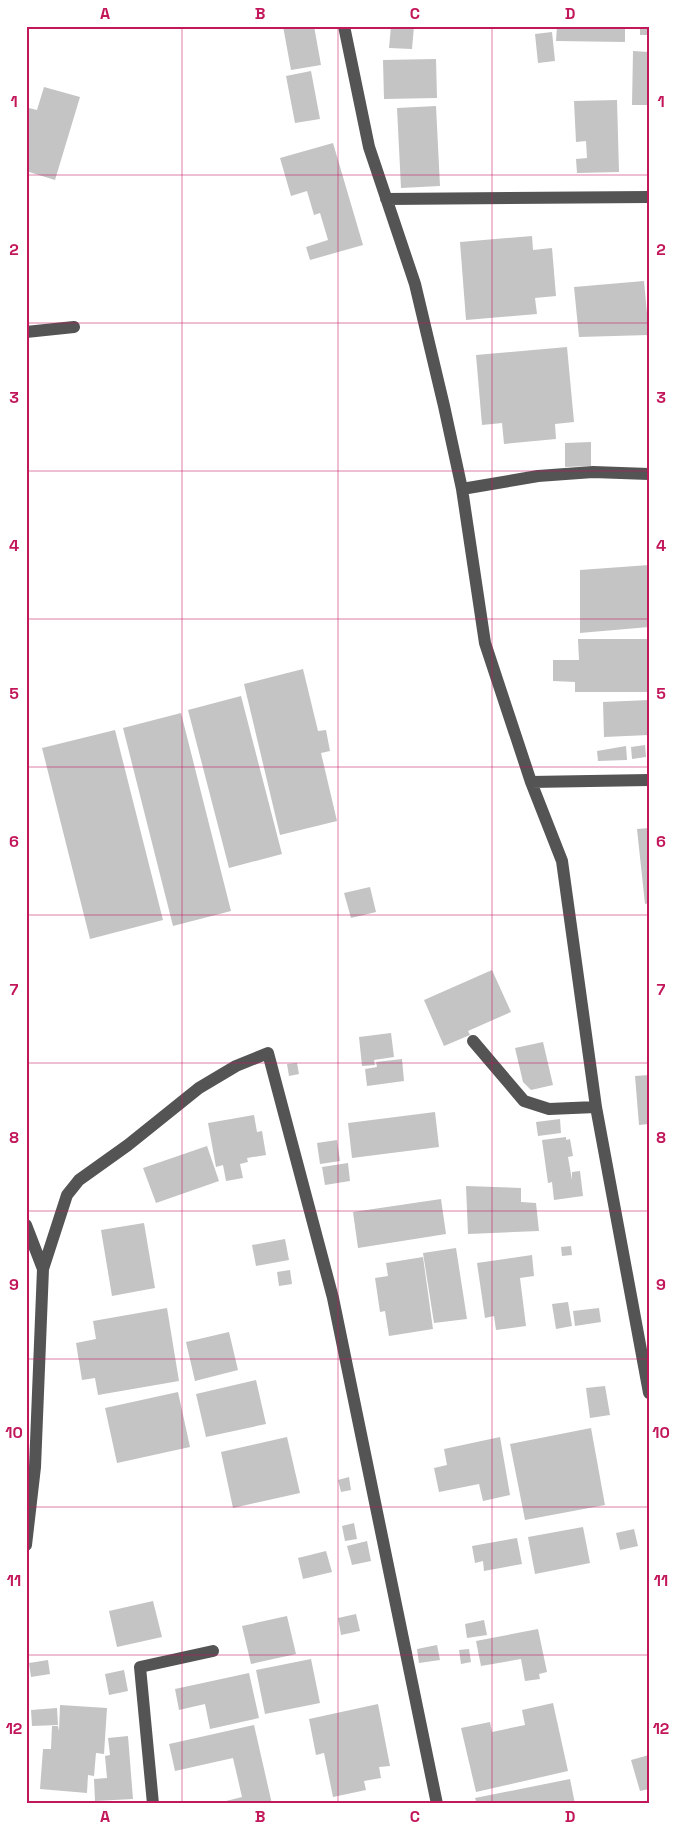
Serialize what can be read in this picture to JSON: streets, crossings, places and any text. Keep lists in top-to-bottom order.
{
  "grid": {
    "columns": [
      "A",
      "B",
      "C",
      "D"
    ],
    "rows": [
      "1",
      "2",
      "3",
      "4",
      "5",
      "6",
      "7",
      "8",
      "9",
      "10",
      "11",
      "12"
    ]
  }
}
